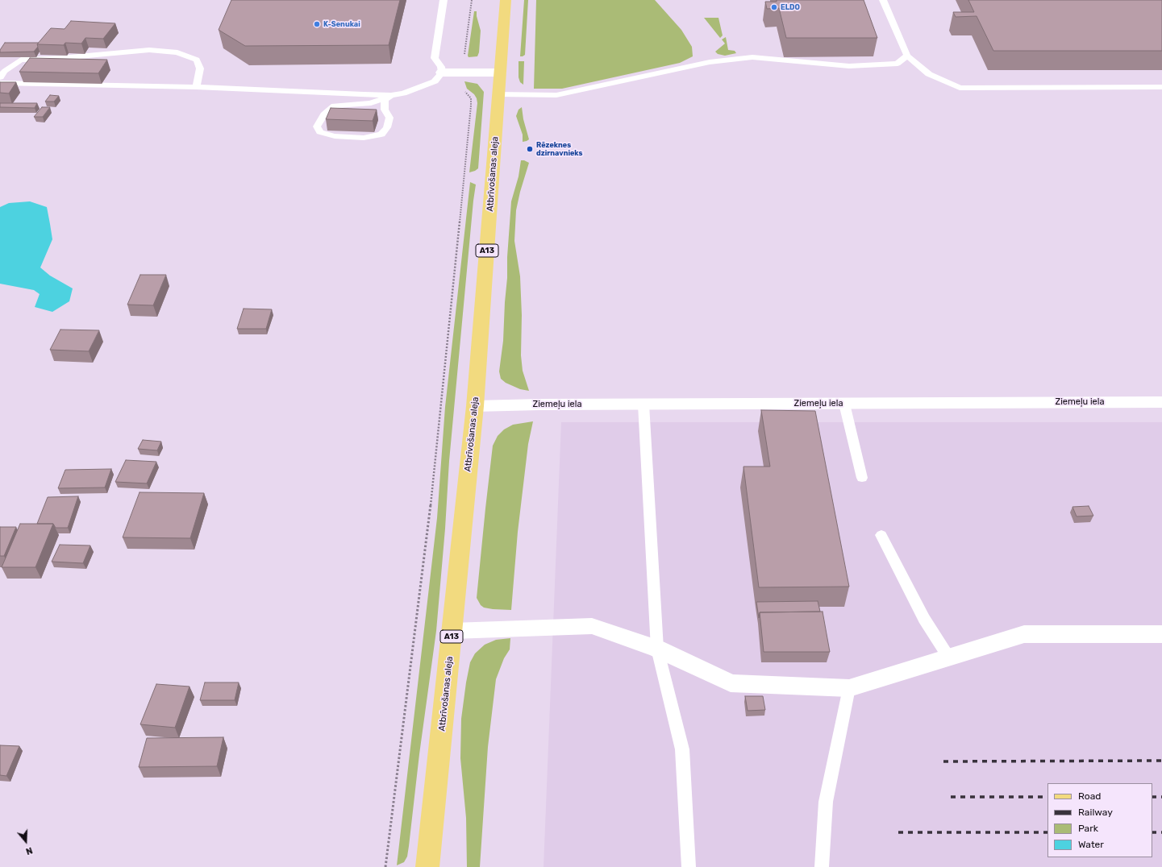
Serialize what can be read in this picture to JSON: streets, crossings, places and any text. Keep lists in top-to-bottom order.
{
  "streets": {
    "main road": ["Atbrīvošanas aleja", "A13"],
    "street": ["Ziemeļu iela"]
  },
  "crossings": [
    ["Atbrīvošanas aleja", "Ziemeļu iela"]
  ],
  "places": ["ELDO", "K-Senukai", "Rēzeknes dzirnavnieks"],
  "legend": [
    "Road",
    "Railway",
    "Park",
    "Water"
  ],
  "north": "bottom"
}
